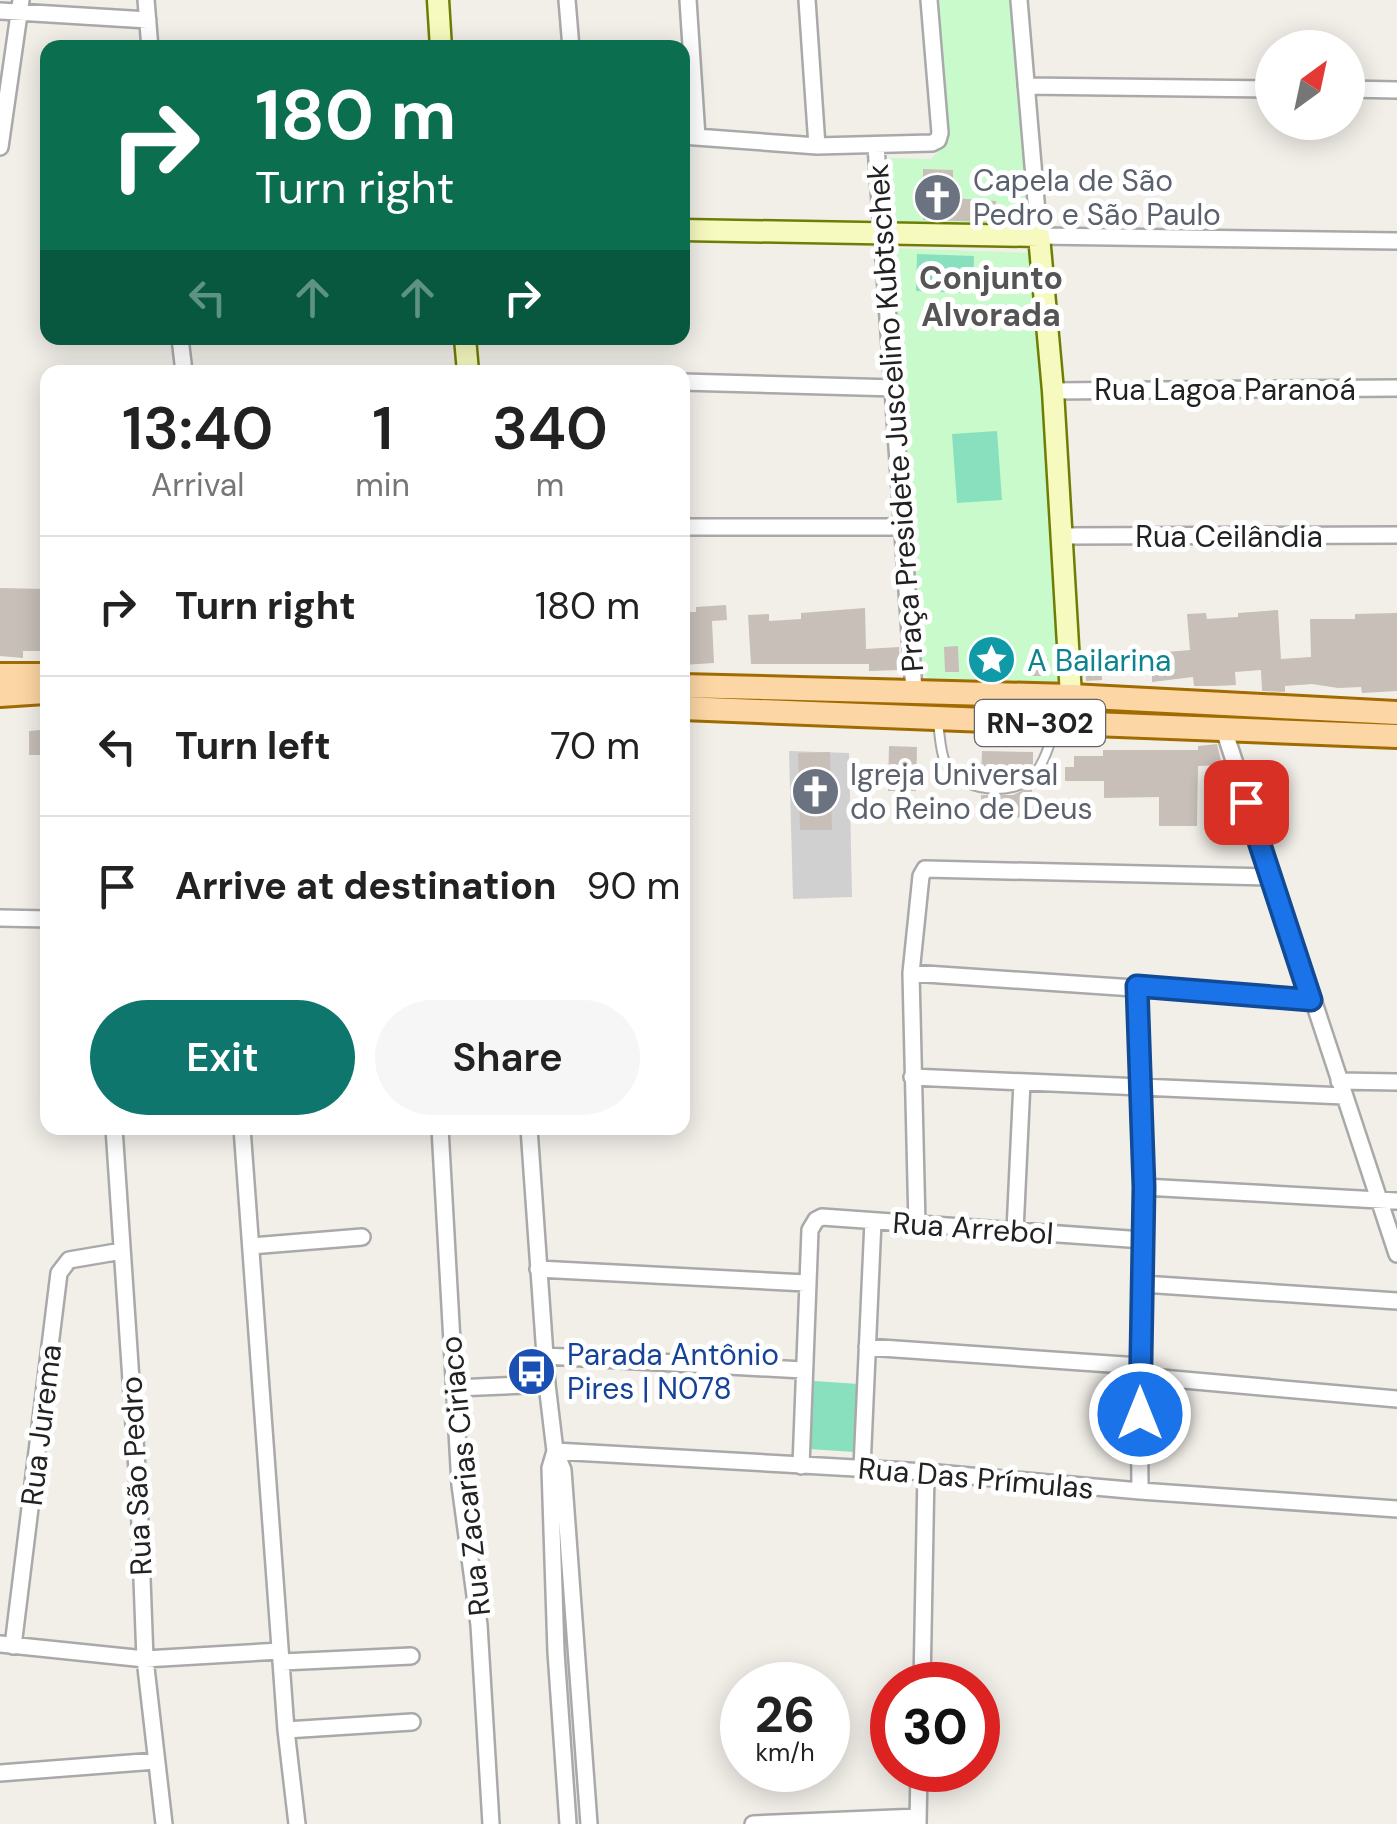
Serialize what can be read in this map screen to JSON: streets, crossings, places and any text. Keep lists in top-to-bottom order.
{
  "streets": {
    "main road": ["RN-302"],
    "street": [
      "Rua Lagoa Paranoá",
      "Praça Presidete Juscelino Kubtschek",
      "Rua Ceilândia",
      "Rua Arrebol",
      "Rua Jurema",
      "Rua São Pedro",
      "Rua Zacarias Ciriaco",
      "Rua Das Prímulas"
    ]
  },
  "crossings": [
    ["Praça Presidete Juscelino Kubtschek", "RN-302"],
    ["Rua Jurema", "Rua São Pedro"]
  ],
  "districts": ["Conjunto Alvorada"],
  "places": {
    "church": ["Capela de São Pedro e São Paulo", "Igreja Universal do Reino de Deus"],
    "place": ["A Bailarina"],
    "bus stop": ["Parada Antônio Pires | N078"]
  },
  "north": "top right",
  "page": {
    "turn": ["180 m", "Turn right"],
    "eta": [
      "13:40",
      "Arrival",
      "1",
      "min",
      "340",
      "m"
    ],
    "list": [
      {
        "name": "Turn right",
        "value": "180 m"
      },
      {
        "name": "Turn left",
        "value": "70 m"
      },
      {
        "name": "Arrive at destination",
        "value": "90 m"
      }
    ],
    "buttons": ["Exit", "Share"],
    "speed": "26 km/h",
    "limit": "30"
  }
}
